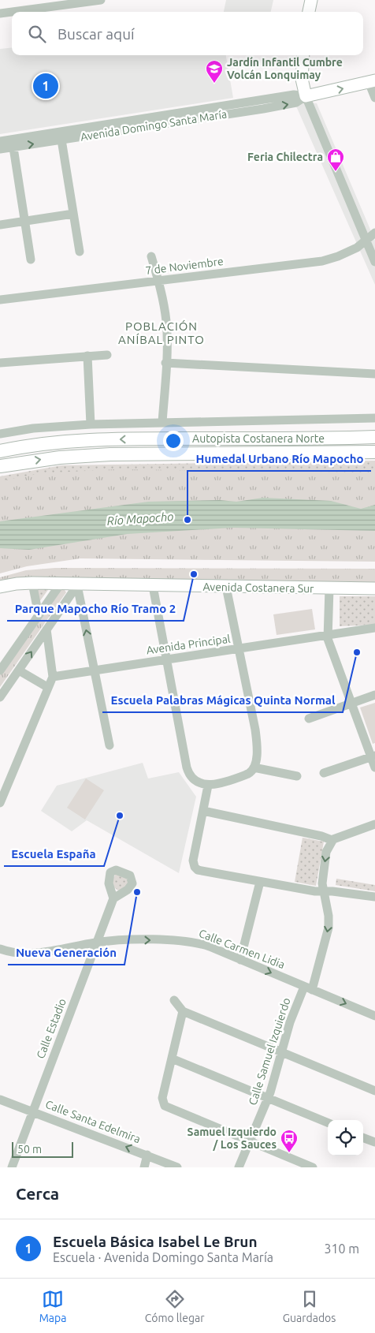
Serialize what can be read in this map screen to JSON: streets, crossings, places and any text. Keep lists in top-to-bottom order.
{
  "streets": {
    "highway": ["Autopista Costanera Norte"],
    "main road": ["Avenida Domingo Santa María", "Avenida Costanera Sur"],
    "street": [
      "7 de Noviembre",
      "Avenida Principal",
      "Calle Carmen Lidia",
      "Calle Estadio",
      "Calle Samuel Izquierdo",
      "Calle Santa Edelmira"
    ]
  },
  "crossings": [
    ["Calle Carmen Lidia", "Calle Estadio"],
    ["Calle Carmen Lidia", "Calle Samuel Izquierdo"],
    ["Calle Estadio", "Calle Santa Edelmira"]
  ],
  "one_way": ["Calle Santa Edelmira"],
  "districts": ["POBLACIÓN ANÍBAL PINTO"],
  "water": ["Río Mapocho"],
  "places": {
    "school or university": ["Jardín Infantil Cumbre Volcán Lonquimay"],
    "shop": ["Feria Chilectra"],
    "other": [
      "Humedal Urbano Río Mapocho",
      "Parque Mapocho Río Tramo 2",
      "Escuela Palabras Mágicas Quinta Normal",
      "Escuela España",
      "Nueva Generación"
    ],
    "bus stop": ["Samuel Izquierdo / Los Sauces"]
  },
  "scale_bar": "50 m",
  "page": {
    "search": "Buscar aquí",
    "pins": "1",
    "scale": "50 m",
    "heading": "Cerca",
    "list": [
      {
        "mark": "1",
        "name": "Escuela Básica Isabel Le Brun",
        "note": "Escuela · Avenida Domingo Santa María",
        "value": "310 m"
      }
    ],
    "nav": ["Mapa", "Cómo llegar", "Guardados"]
  }
}
